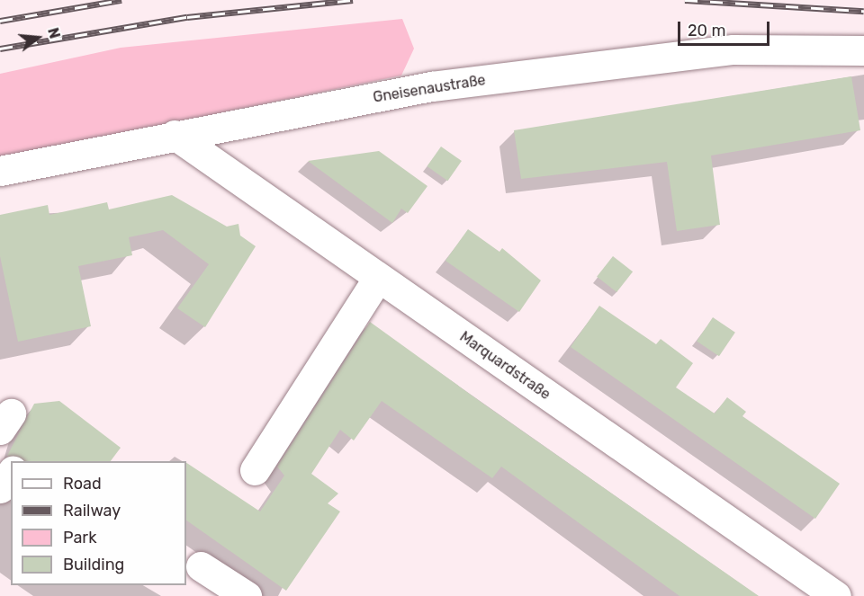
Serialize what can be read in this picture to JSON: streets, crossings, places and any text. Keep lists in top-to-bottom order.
{
  "streets": {
    "street": ["Gneisenaustraße", "Marquardstraße"]
  },
  "crossings": [
    ["Gneisenaustraße", "Marquardstraße"]
  ],
  "legend": [
    "Road",
    "Railway",
    "Park",
    "Building"
  ],
  "scale_bar": "20 m",
  "north": "right"
}
